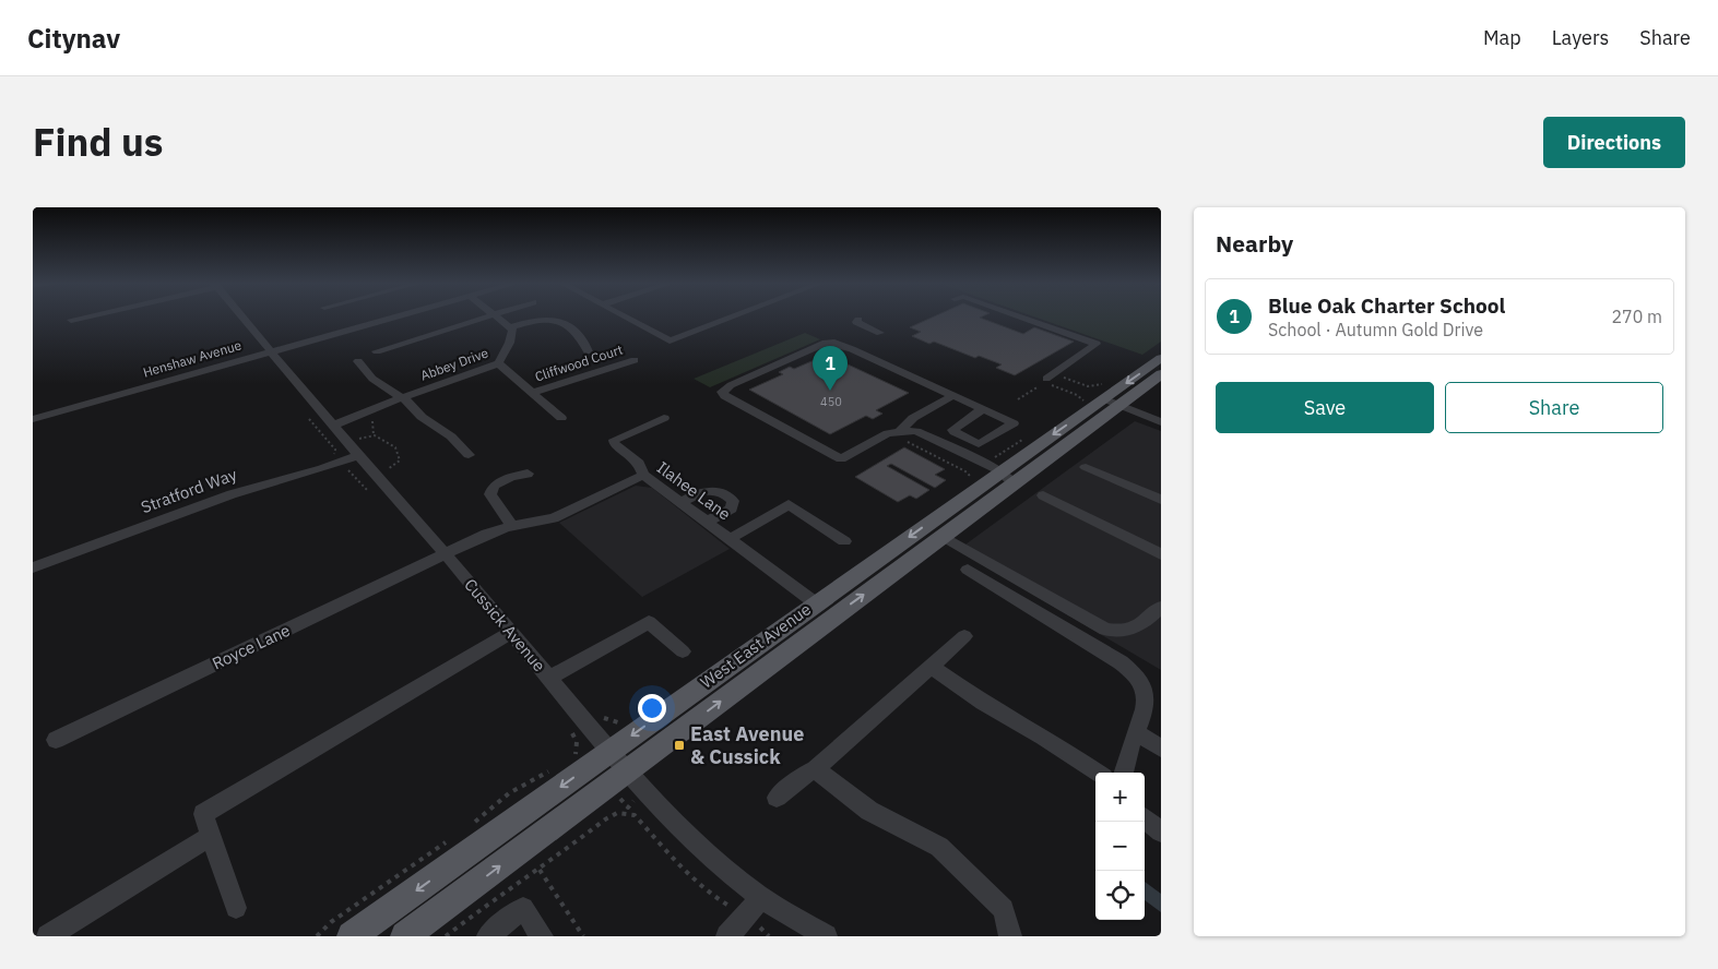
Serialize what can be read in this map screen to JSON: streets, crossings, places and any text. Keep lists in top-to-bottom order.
{
  "streets": {
    "main road": ["West East Avenue"],
    "street": [
      "Henshaw Avenue",
      "Cliffwood Court",
      "Abbey Drive",
      "Stratford Way",
      "Ilahee Lane",
      "Cussick Avenue",
      "Royce Lane"
    ]
  },
  "crossings": [
    ["Henshaw Avenue", "Cussick Avenue"],
    ["Abbey Drive", "Cussick Avenue"],
    ["Stratford Way", "Cussick Avenue"],
    ["Ilahee Lane", "Cussick Avenue"],
    ["Ilahee Lane", "West East Avenue"],
    ["Ilahee Lane", "Royce Lane"],
    ["Cussick Avenue", "West East Avenue"],
    ["Cussick Avenue", "Royce Lane"]
  ],
  "places": {
    "transit": ["East Avenue & Cussick"]
  },
  "house_numbers": ["450"],
  "page": {
    "header": "Citynav",
    "nav": ["Map", "Layers", "Share"],
    "title": "Find us",
    "buttons": [
      "Directions",
      ["Save", "Share"]
    ],
    "heading": "Nearby",
    "list": [
      {
        "mark": "1",
        "name": "Blue Oak Charter School",
        "note": "School · Autumn Gold Drive",
        "value": "270 m"
      }
    ],
    "pins": "1",
    "map_buttons": ["+", "−"]
  }
}
